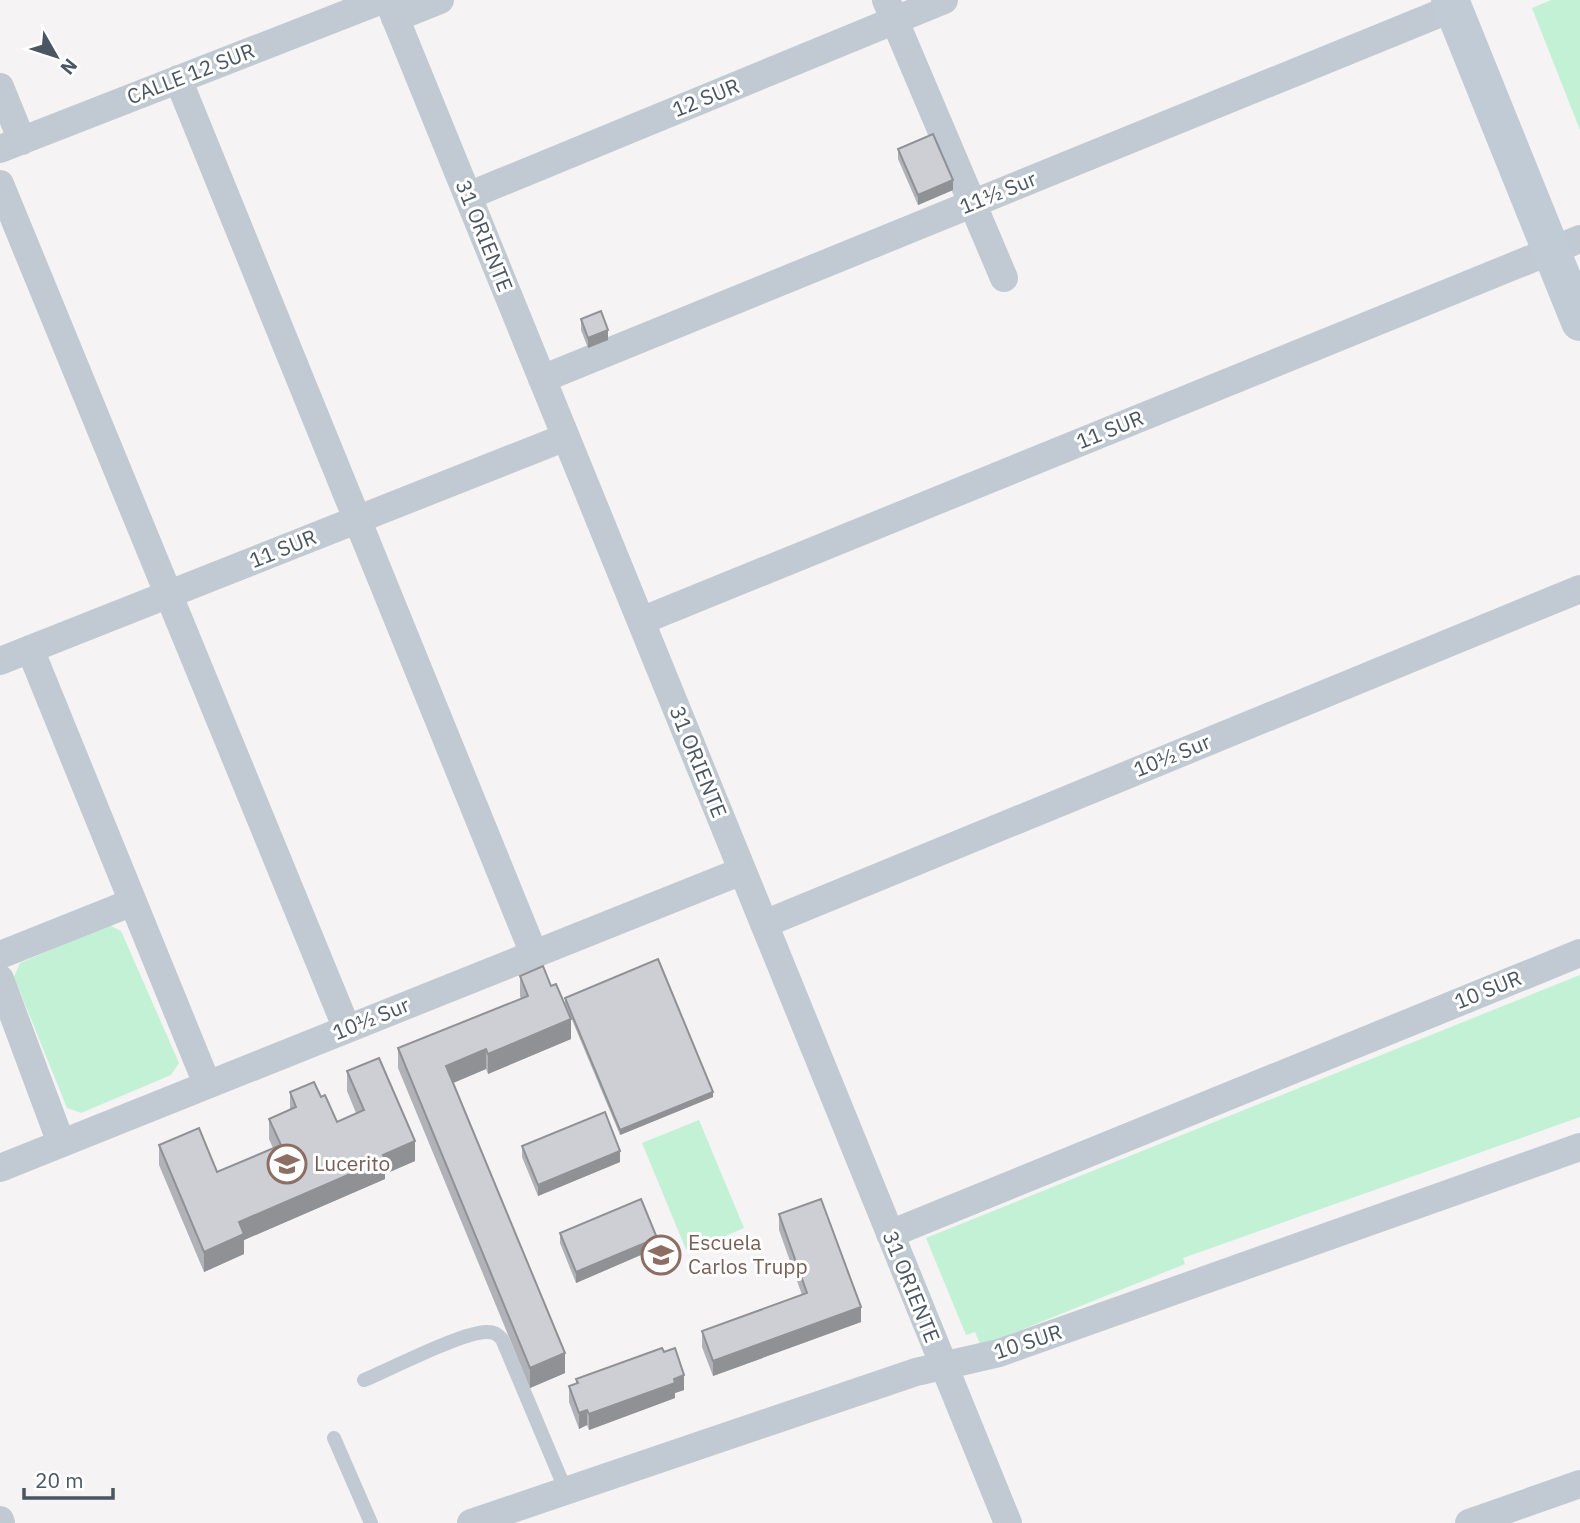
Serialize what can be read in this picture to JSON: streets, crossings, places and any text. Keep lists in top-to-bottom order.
{
  "streets": {
    "street": [
      "CALLE 12 SUR",
      "12 SUR",
      "11½ Sur",
      "31 ORIENTE",
      "11 SUR",
      "10½ Sur",
      "10 SUR"
    ]
  },
  "crossings": [
    ["CALLE 12 SUR", "31 ORIENTE"],
    ["12 SUR", "31 ORIENTE"],
    ["11½ Sur", "31 ORIENTE"],
    ["31 ORIENTE", "11 SUR"],
    ["31 ORIENTE", "10½ Sur"],
    ["31 ORIENTE", "10 SUR"]
  ],
  "places": {
    "school or university": ["Lucerito", "Escuela Carlos Trupp"]
  },
  "scale_bar": "20 m",
  "north": "bottom right"
}
